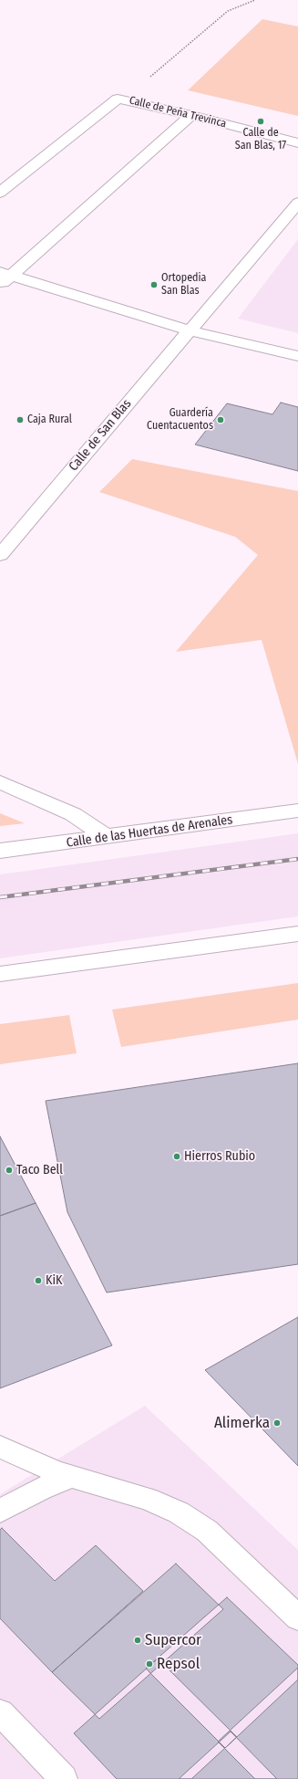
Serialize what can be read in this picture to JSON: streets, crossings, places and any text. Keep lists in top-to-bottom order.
{
  "streets": {
    "street": ["Calle de Peña Trevinca", "Calle de San Blas", "Calle de las Huertas de Arenales"]
  },
  "places": [
    "Calle de San Blas, 17",
    "Ortopedia San Blas",
    "Caja Rural",
    "Guardería Cuentacuentos",
    "Hierros Rubio",
    "Taco Bell",
    "KiK",
    "Alimerka",
    "Supercor",
    "Repsol"
  ]
}
